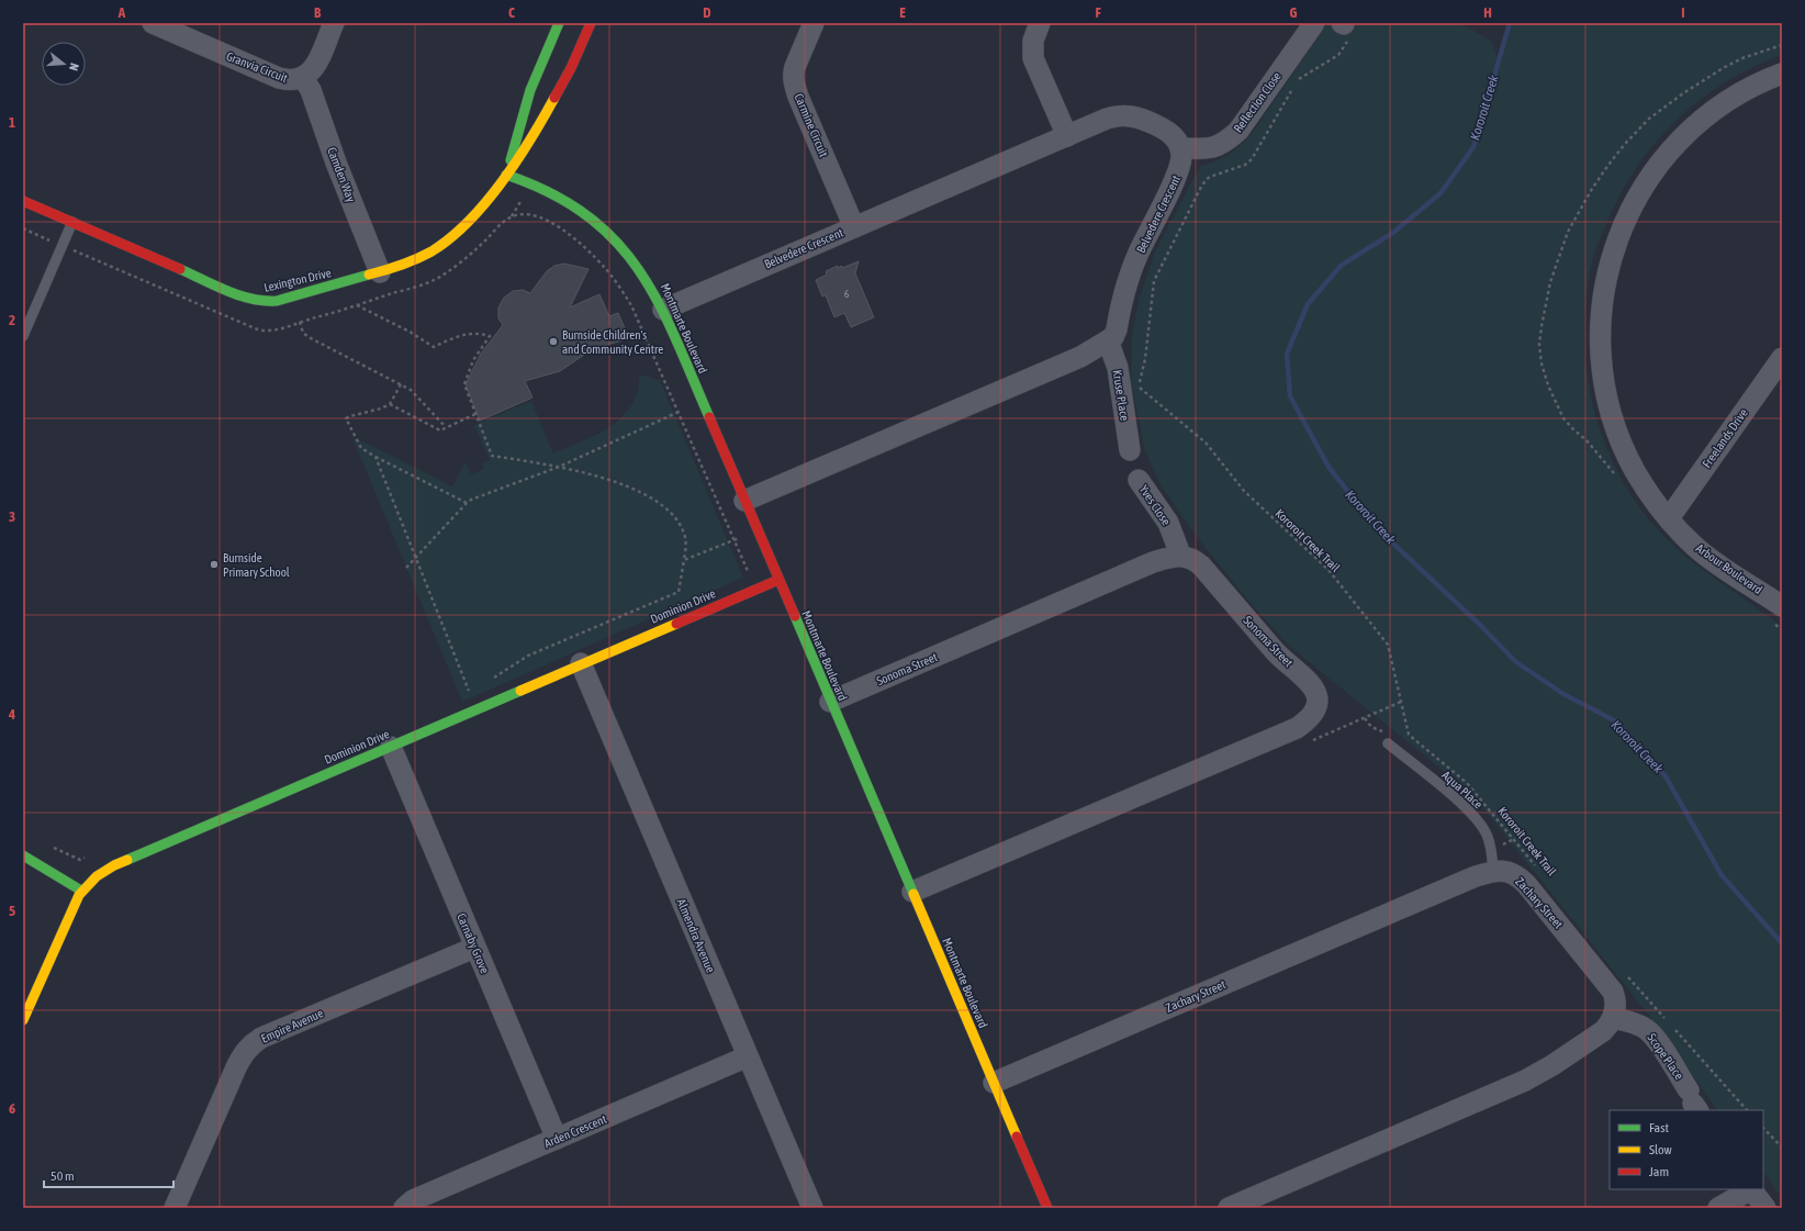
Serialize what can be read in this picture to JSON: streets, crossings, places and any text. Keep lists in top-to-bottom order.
{
  "streets": {
    "street": [
      "Granvia Circuit",
      "Reflection Close",
      "Carmine Circuit",
      "Camden Way",
      "Belvedere Crescent",
      "Lexington Drive",
      "Montmarte Boulevard",
      "Kruse Place",
      "Freelands Drive",
      "Yves Close",
      "Arbour Boulevard",
      "Dominion Drive",
      "Sonoma Street",
      "Zachary Street",
      "Almendra Avenue",
      "Carnaby Grove",
      "Empire Avenue",
      "Scope Place",
      "Arden Crescent"
    ],
    "lane": ["Aqua Place"],
    "path": ["Kororoit Creek Trail"]
  },
  "crossings": [
    ["Granvia Circuit", "Camden Way"],
    ["Reflection Close", "Belvedere Crescent"],
    ["Carmine Circuit", "Belvedere Crescent"],
    ["Camden Way", "Lexington Drive"],
    ["Belvedere Crescent", "Montmarte Boulevard"],
    ["Belvedere Crescent", "Kruse Place"],
    ["Lexington Drive", "Montmarte Boulevard"],
    ["Montmarte Boulevard", "Dominion Drive"],
    ["Montmarte Boulevard", "Sonoma Street"],
    ["Montmarte Boulevard", "Zachary Street"],
    ["Freelands Drive", "Arbour Boulevard"],
    ["Yves Close", "Sonoma Street"],
    ["Dominion Drive", "Almendra Avenue"],
    ["Dominion Drive", "Carnaby Grove"],
    ["Aqua Place", "Zachary Street"],
    ["Zachary Street", "Scope Place"],
    ["Almendra Avenue", "Arden Crescent"],
    ["Carnaby Grove", "Empire Avenue"],
    ["Carnaby Grove", "Arden Crescent"]
  ],
  "water": ["Kororoit Creek"],
  "places": ["Burnside Children's and Community Centre", "Burnside Primary School"],
  "house_numbers": ["6"],
  "legend": ["Fast", "Slow", "Jam"],
  "scale_bar": "50 m",
  "north": "right",
  "grid": {
    "columns": [
      "A",
      "B",
      "C",
      "D",
      "E",
      "F",
      "G",
      "H",
      "I"
    ],
    "rows": [
      "1",
      "2",
      "3",
      "4",
      "5",
      "6"
    ]
  }
}
